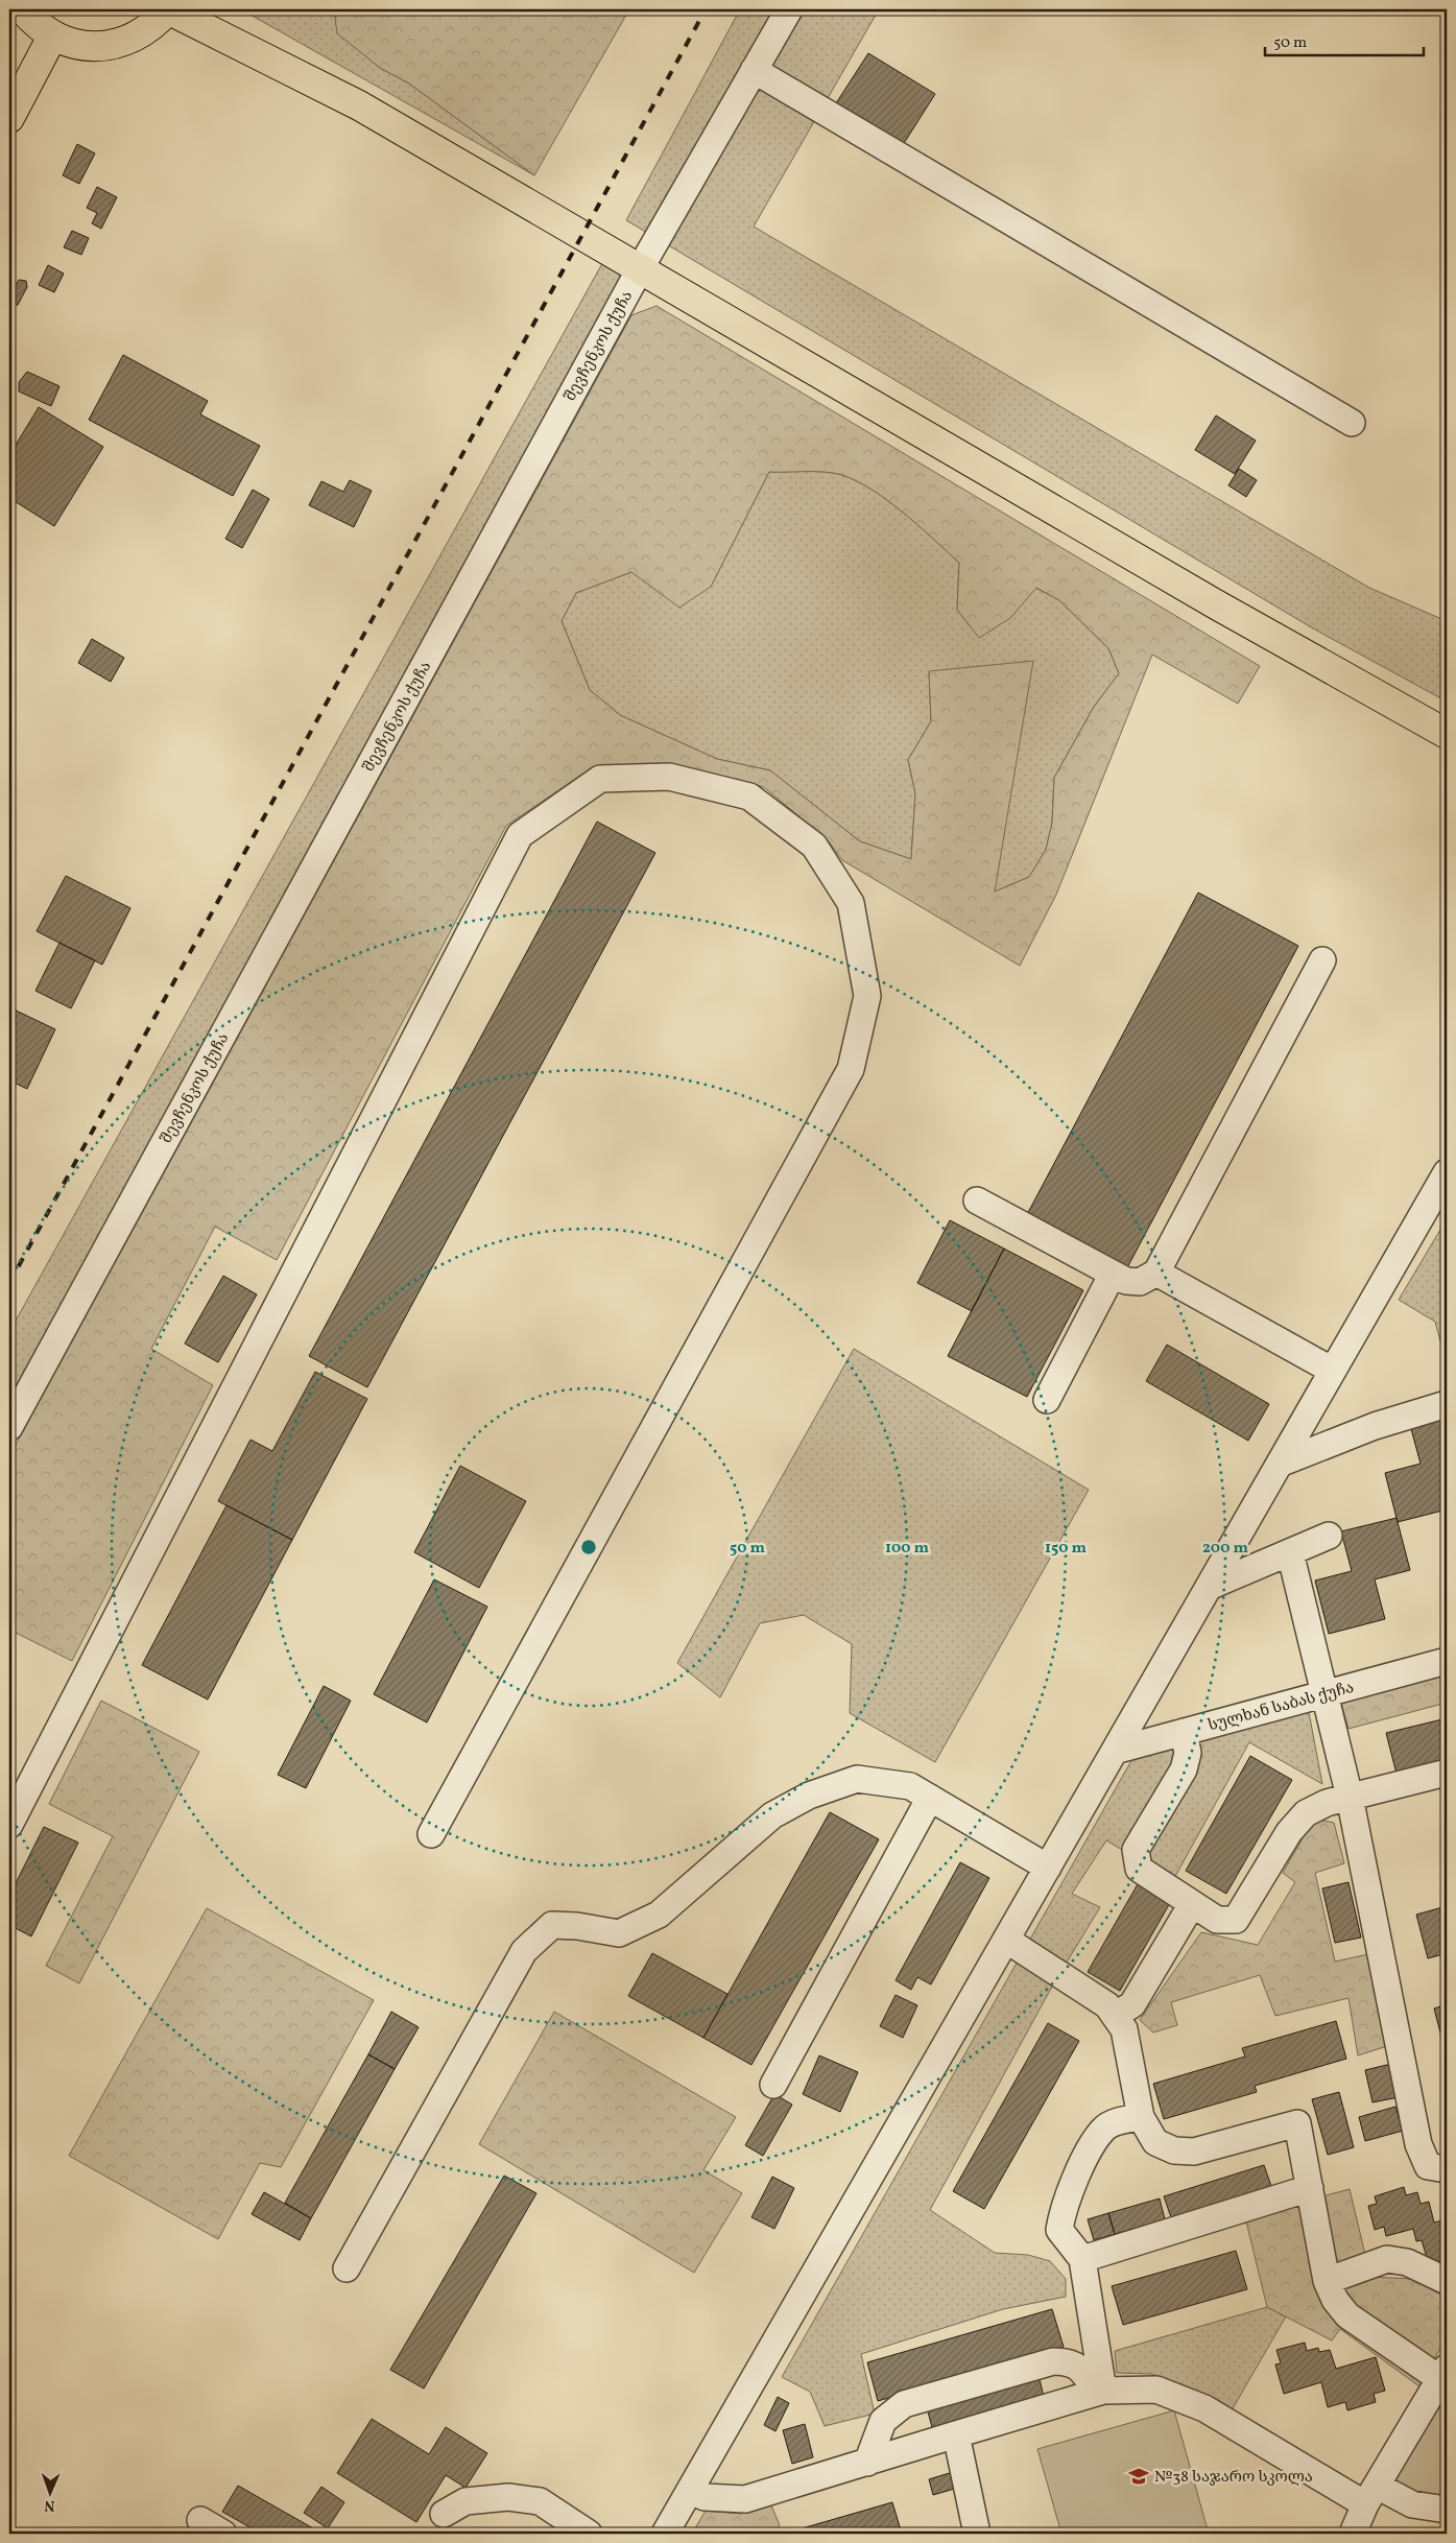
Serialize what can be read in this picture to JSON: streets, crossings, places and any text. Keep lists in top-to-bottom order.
{
  "streets": {
    "street": ["შევჩენკოს ქუჩა", "სულხან საბას ქუჩა"]
  },
  "places": {
    "school or university": ["№38 საჯარო სკოლა"]
  },
  "scale_bar": "50 m",
  "north": "bottom",
  "rings": [
    "50 m",
    "100 m",
    "150 m",
    "200 m"
  ]
}
